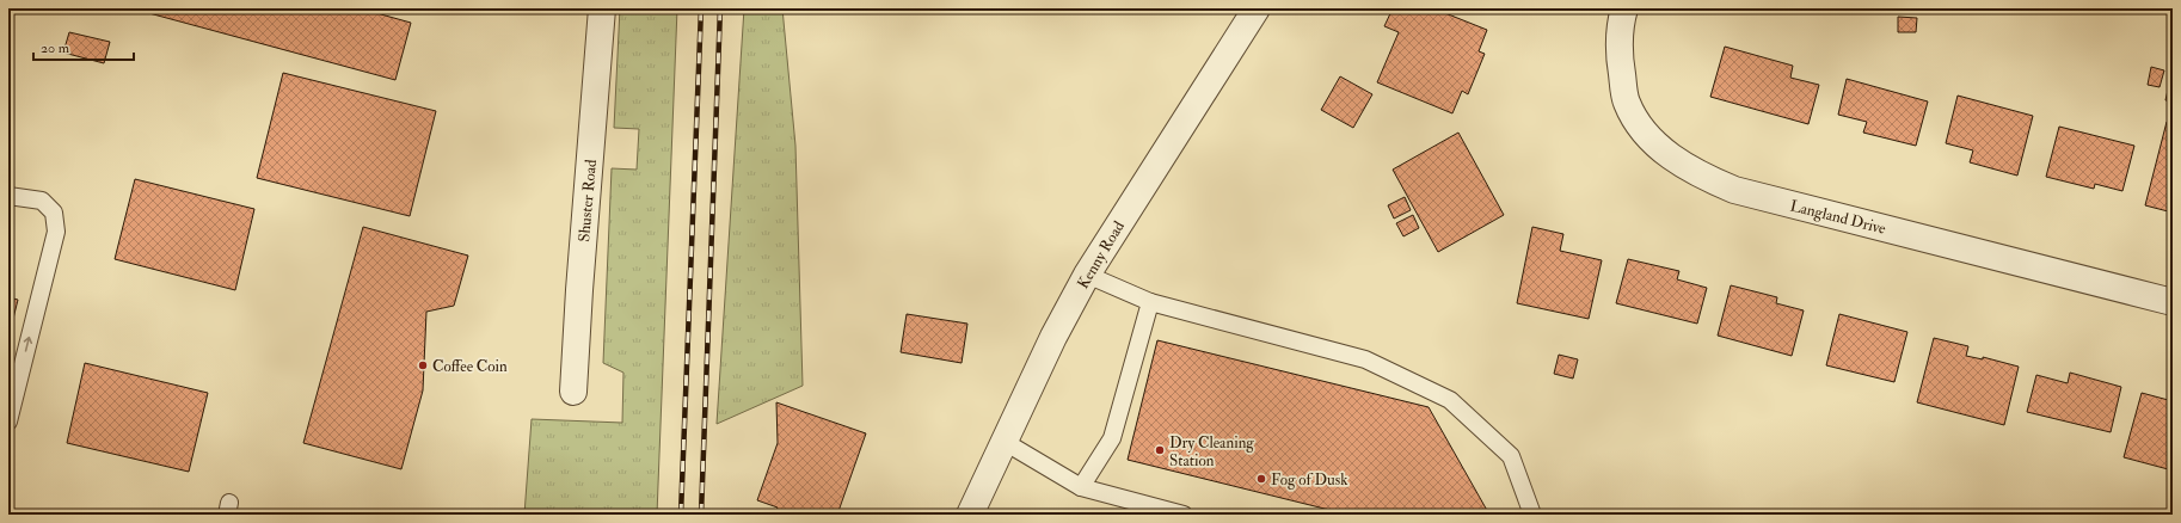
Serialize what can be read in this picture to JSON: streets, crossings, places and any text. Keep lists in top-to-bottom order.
{
  "streets": {
    "street": ["Shuster Road", "Langland Drive", "Kenny Road"]
  },
  "places": ["Coffee Coin", "Dry Cleaning Station", "Fog of Dusk"],
  "scale_bar": "20 m"
}
